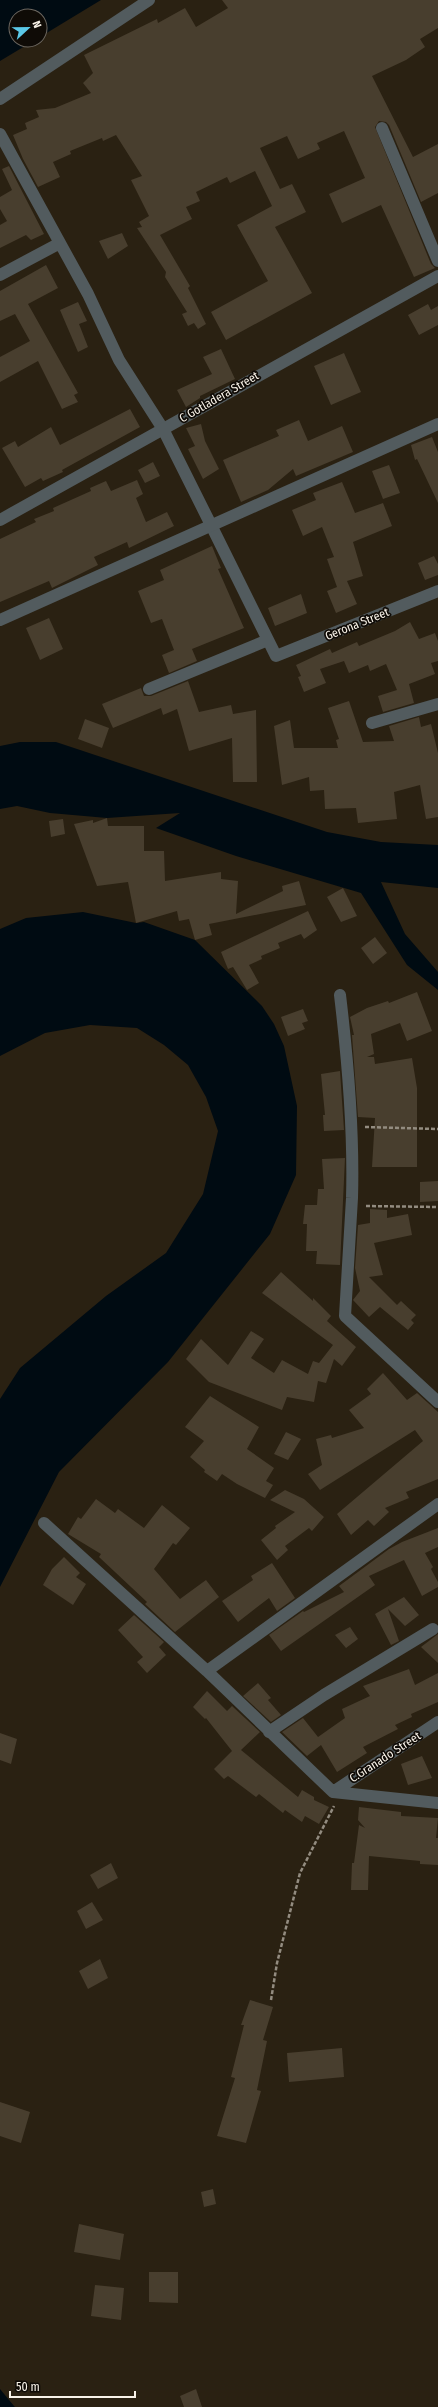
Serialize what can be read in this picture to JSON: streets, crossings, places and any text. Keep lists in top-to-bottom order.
{
  "streets": {
    "street": ["C Gotladera Street", "Gerona Street", "C.Granado Street"]
  },
  "scale_bar": "50 m",
  "north": "right"
}
